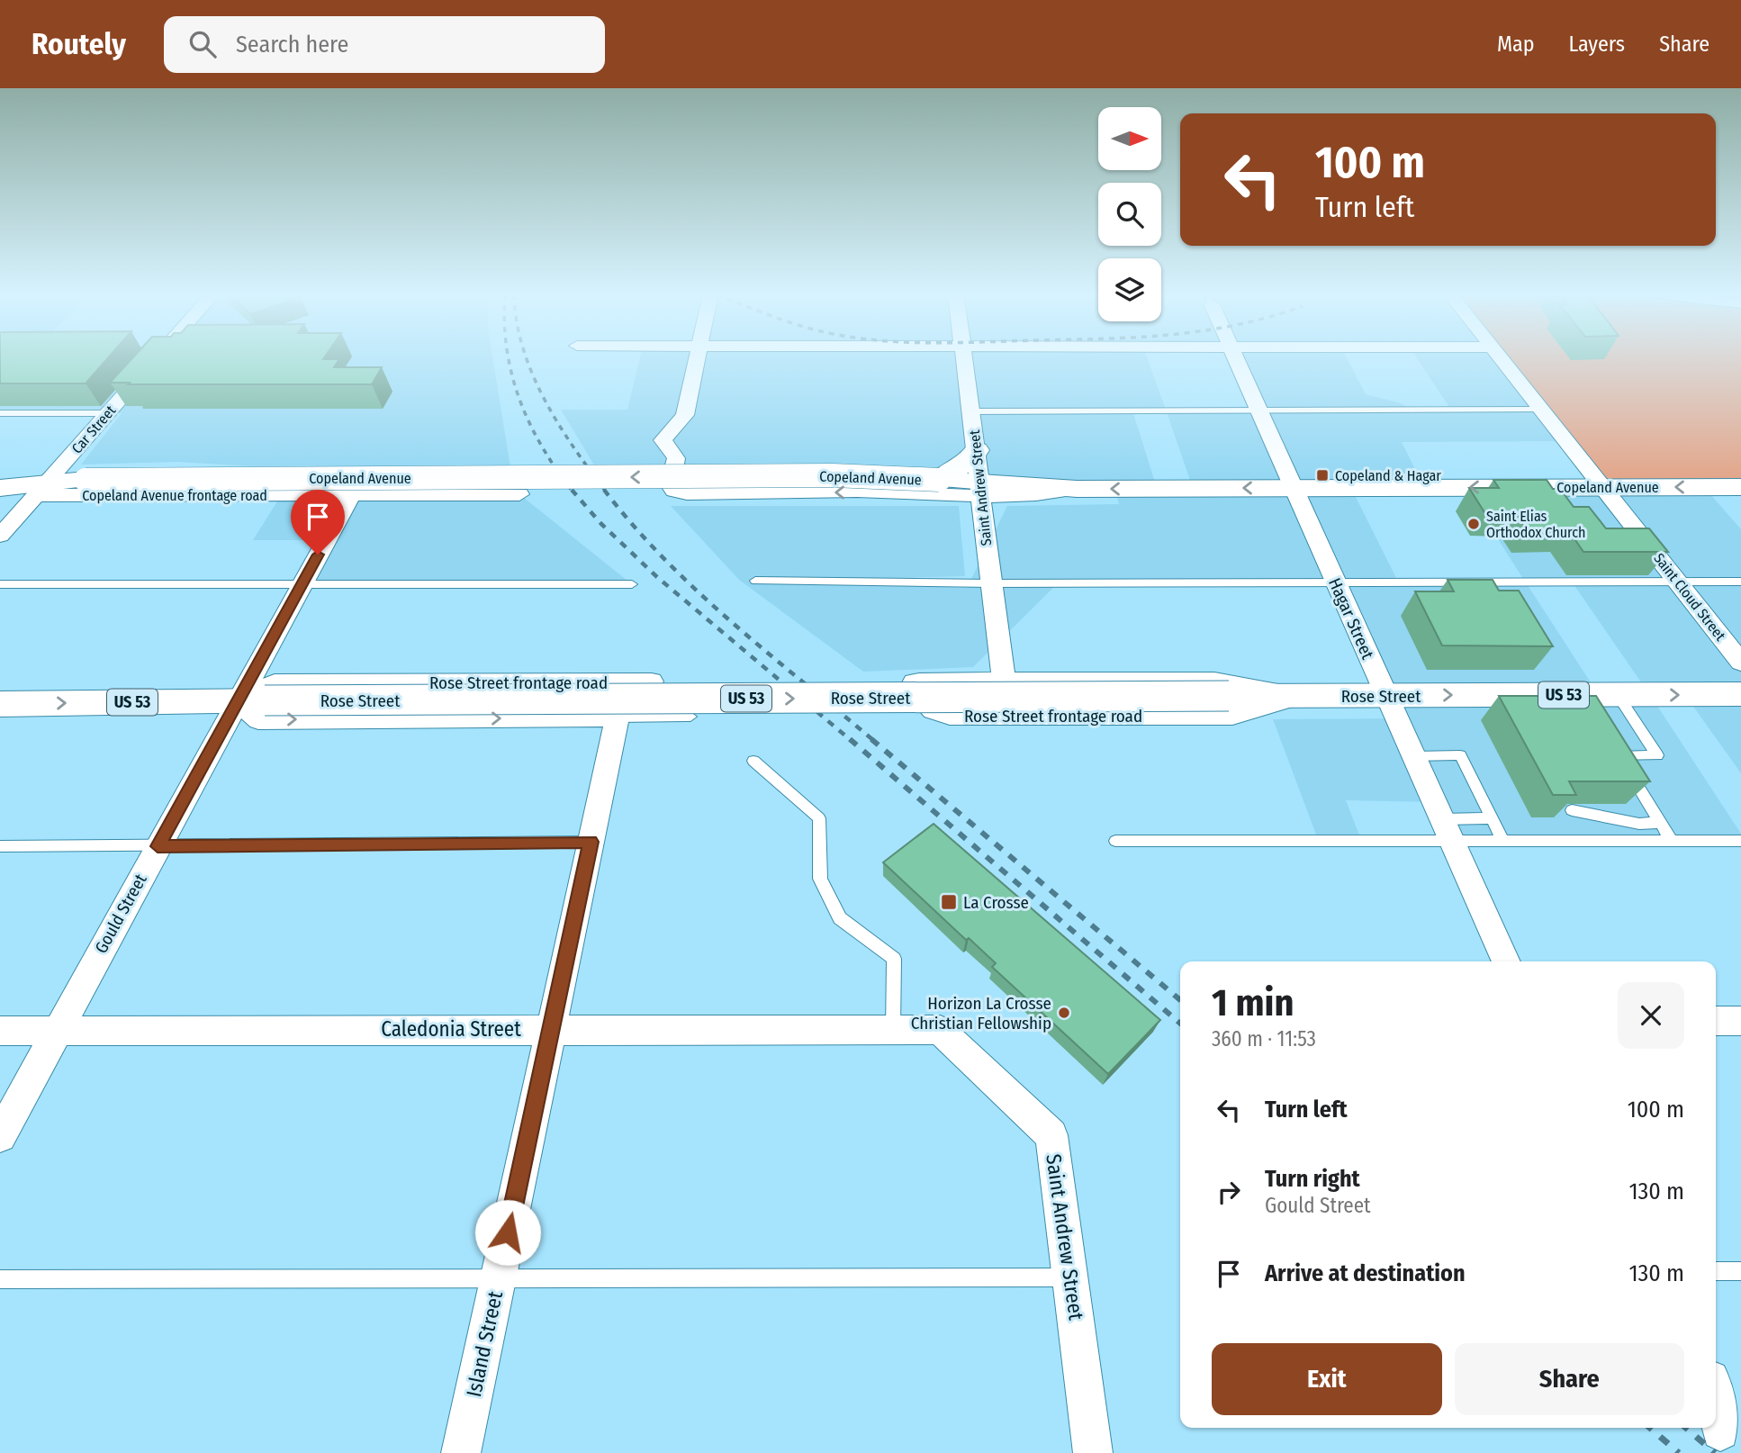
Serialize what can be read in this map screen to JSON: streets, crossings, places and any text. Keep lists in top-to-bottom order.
{
  "streets": {
    "highway": ["Copeland Avenue", "US 53", "Rose Street"],
    "street": [
      "Car Street",
      "Saint Andrew Street",
      "Copeland Avenue frontage road",
      "Saint Cloud Street",
      "Hagar Street",
      "Rose Street frontage road",
      "Gould Street",
      "Caledonia Street",
      "Island Street"
    ]
  },
  "crossings": [
    ["Car Street", "Copeland Avenue"],
    ["Car Street", "Copeland Avenue frontage road"],
    ["Copeland Avenue", "Saint Andrew Street"],
    ["Copeland Avenue", "Copeland Avenue frontage road"],
    ["Copeland Avenue", "Saint Cloud Street"],
    ["Copeland Avenue", "Hagar Street"],
    ["Saint Andrew Street", "Rose Street frontage road"],
    ["Saint Andrew Street", "Caledonia Street"],
    ["Copeland Avenue frontage road", "Gould Street"],
    ["Hagar Street", "Rose Street"],
    ["Rose Street frontage road", "Rose Street"],
    ["Rose Street frontage road", "Gould Street"],
    ["Rose Street", "Gould Street"],
    ["Gould Street", "Caledonia Street"],
    ["Caledonia Street", "Island Street"]
  ],
  "one_way": ["Copeland Avenue", "Rose Street"],
  "places": {
    "transit": ["Copeland & Hagar", "La Crosse"],
    "other": ["Saint Elias Orthodox Church", "Horizon La Crosse Christian Fellowship"]
  },
  "north": "right",
  "page": {
    "header": "Routely",
    "search": "Search here",
    "nav": ["Map", "Layers", "Share"],
    "turn": ["100 m", "Turn left"],
    "heading": ["1 min", "360 m · 11:53"],
    "list": [
      {
        "name": "Turn left",
        "value": "100 m"
      },
      {
        "name": "Turn right",
        "note": "Gould Street",
        "value": "130 m"
      },
      {
        "name": "Arrive at destination",
        "value": "130 m"
      }
    ],
    "buttons": ["Exit", "Share"]
  }
}
